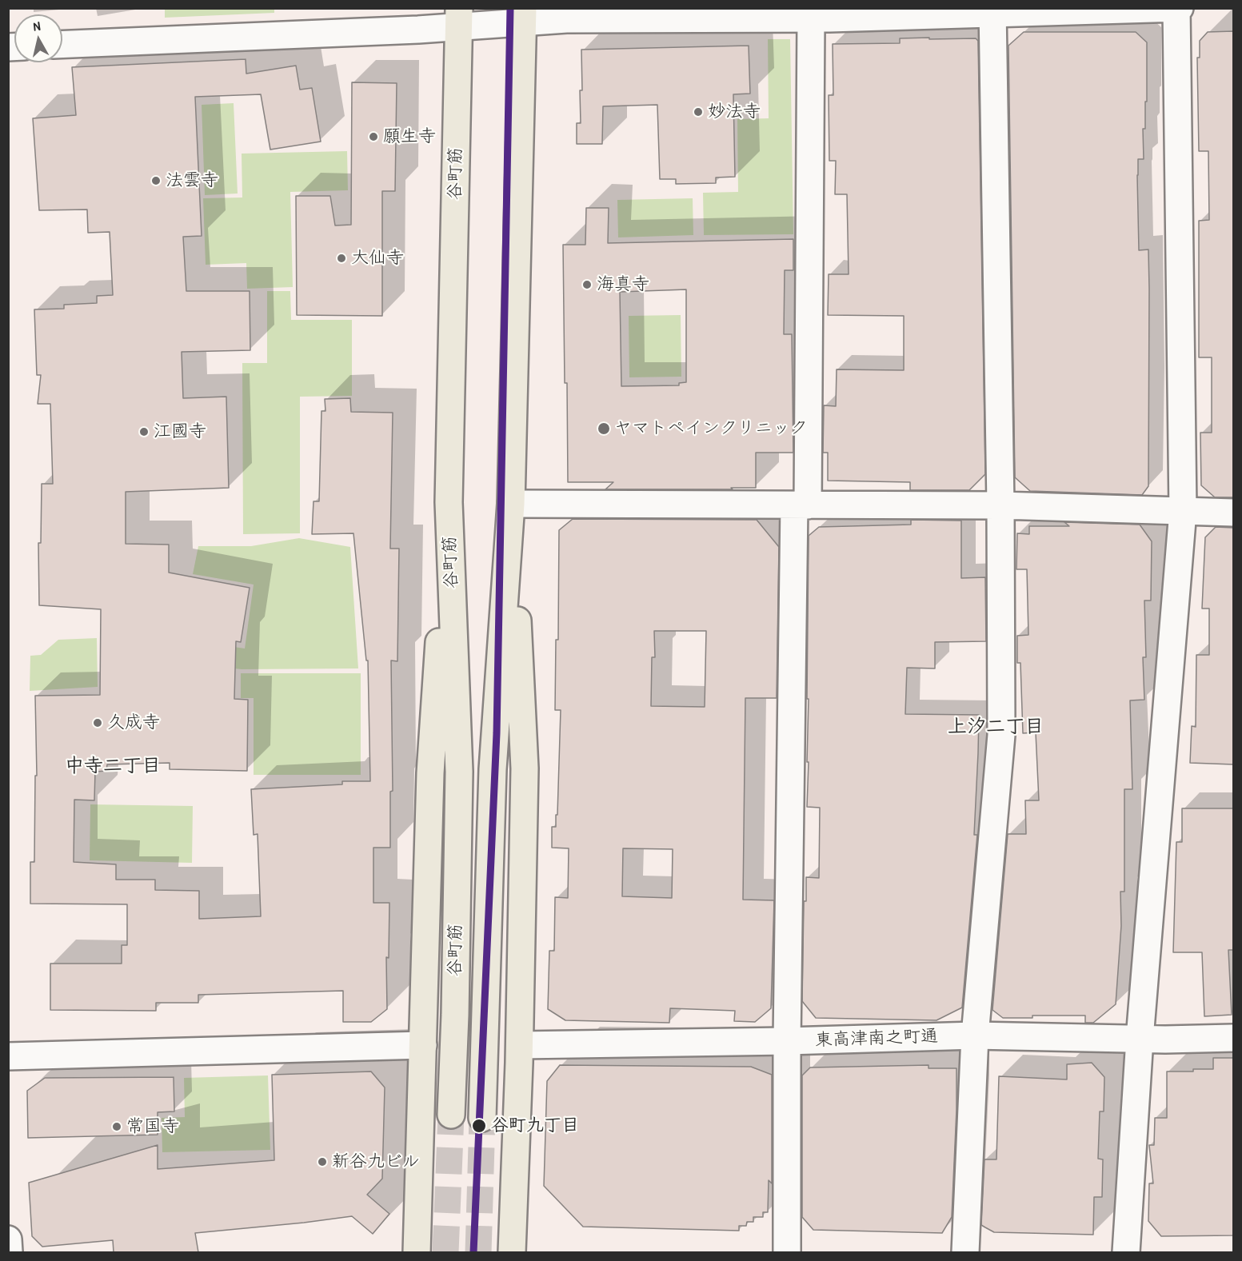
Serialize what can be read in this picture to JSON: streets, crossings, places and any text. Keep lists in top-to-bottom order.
{
  "streets": {
    "main road": ["谷町筋"],
    "street": ["東高津南之町通"]
  },
  "districts": ["上汐二丁目", "中寺二丁目"],
  "places": [
    "妙法寺",
    "願生寺",
    "法雲寺",
    "大仙寺",
    "海真寺",
    "ヤマトペインクリニック",
    "江國寺",
    "久成寺",
    "谷町九丁目",
    "常国寺",
    "新谷九ビル"
  ],
  "north": "top"
}
